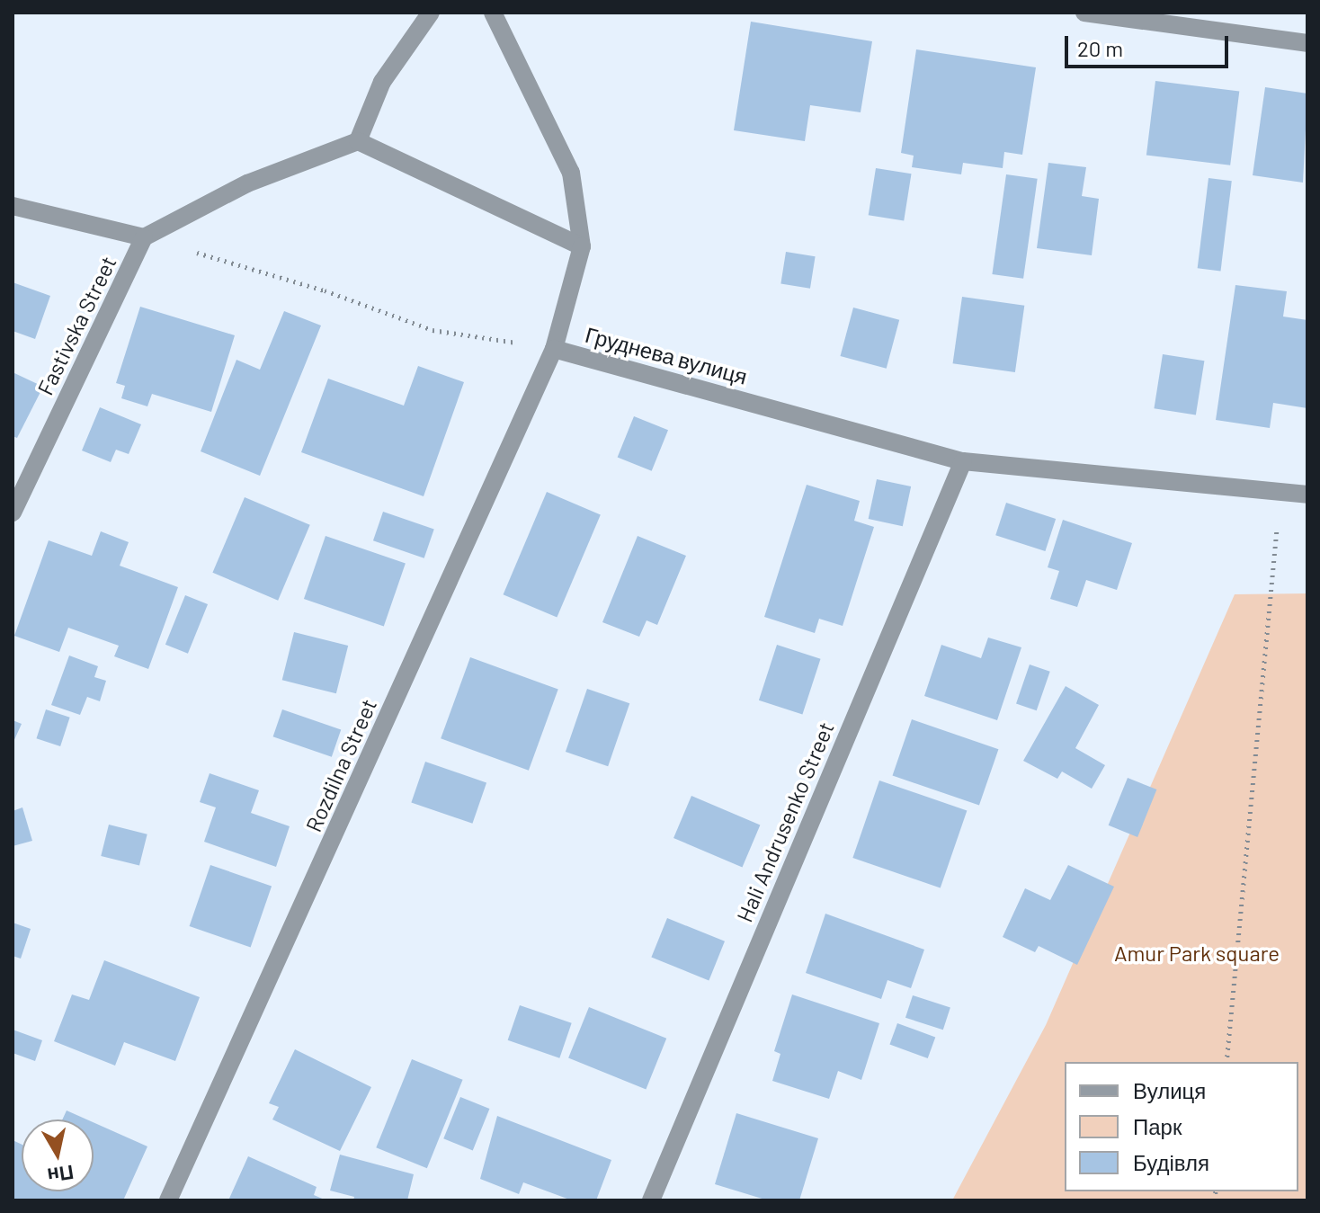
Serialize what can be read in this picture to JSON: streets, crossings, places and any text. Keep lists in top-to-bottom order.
{
  "streets": {
    "street": [
      "Fastivska Street",
      "Груднева вулиця",
      "Rozdilna Street",
      "Hali Andrusenko Street"
    ]
  },
  "crossings": [
    ["Груднева вулиця", "Rozdilna Street"],
    ["Груднева вулиця", "Hali Andrusenko Street"]
  ],
  "parks": ["Amur Park square"],
  "legend": ["Вулиця", "Парк", "Будівля"],
  "scale_bar": "20 m",
  "north": "bottom"
}
